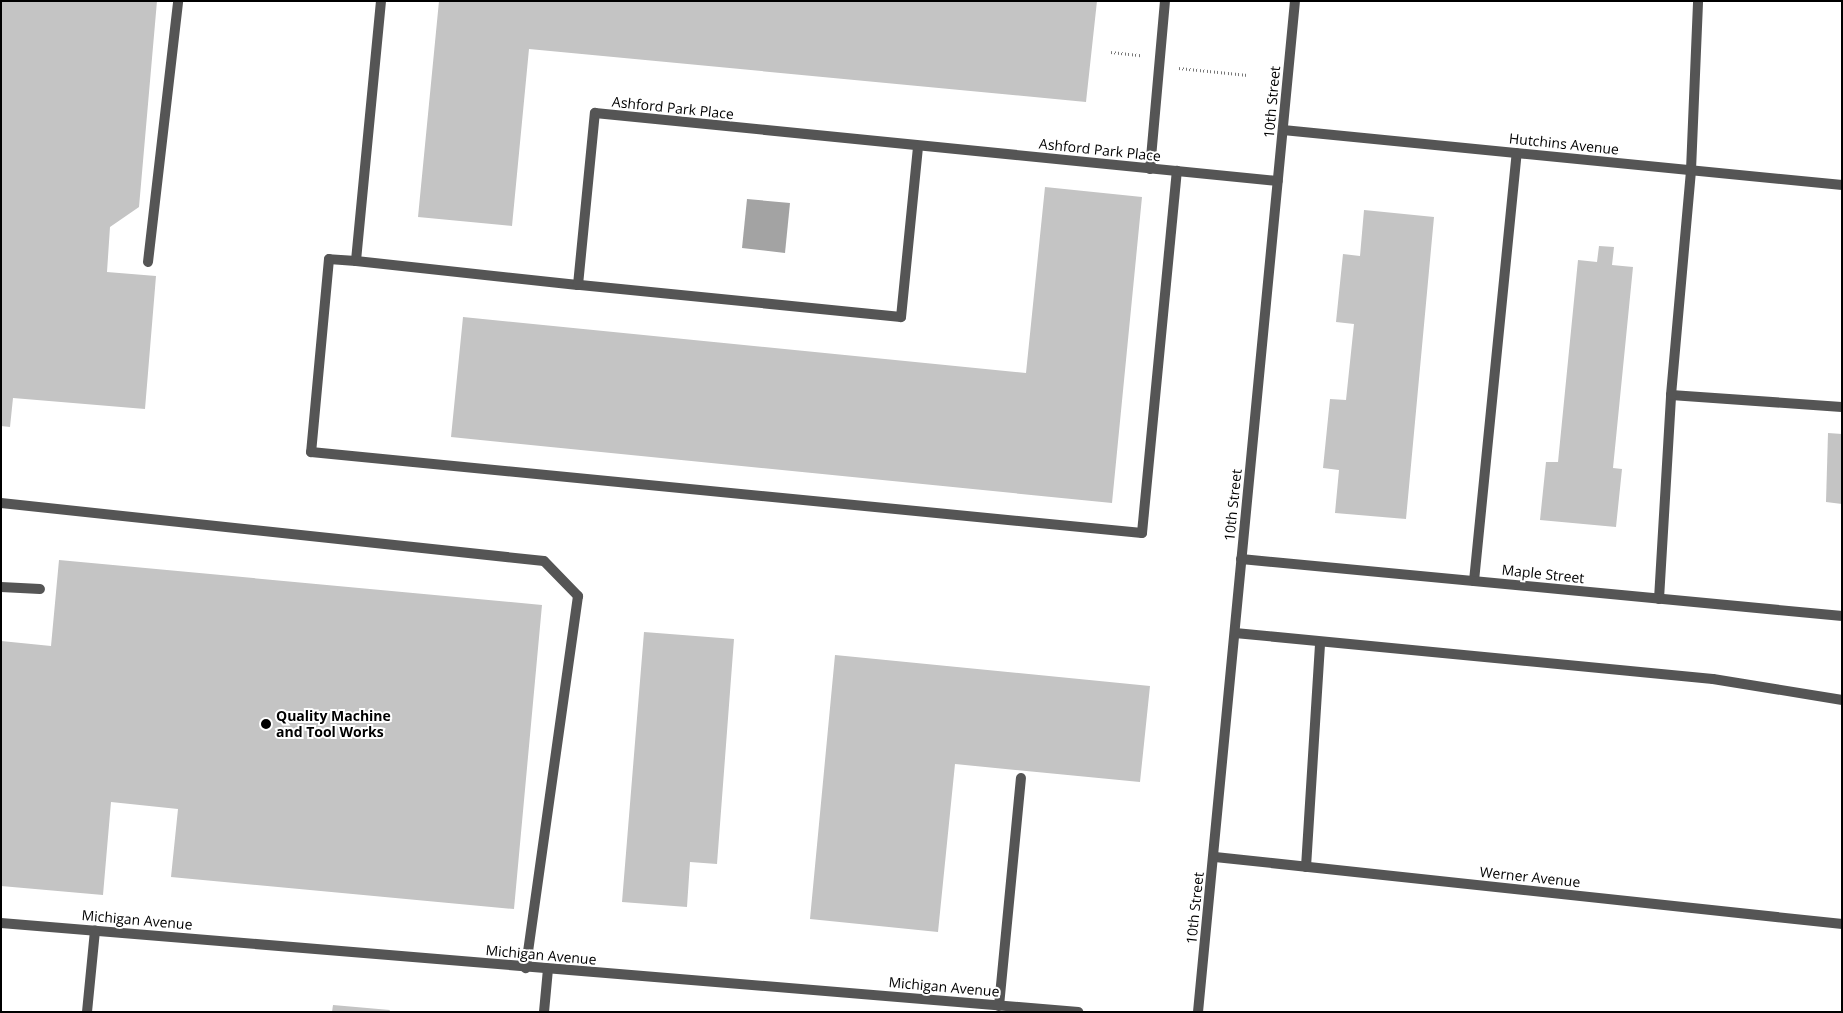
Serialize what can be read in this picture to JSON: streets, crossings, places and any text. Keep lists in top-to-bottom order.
{
  "streets": {
    "street": [
      "10th Street",
      "Ashford Park Place",
      "Hutchins Avenue",
      "Maple Street",
      "Werner Avenue",
      "Michigan Avenue"
    ]
  },
  "crossings": [
    ["10th Street", "Ashford Park Place"],
    ["10th Street", "Hutchins Avenue"],
    ["10th Street", "Maple Street"],
    ["10th Street", "Werner Avenue"]
  ],
  "places": ["Quality Machine and Tool Works"]
}
